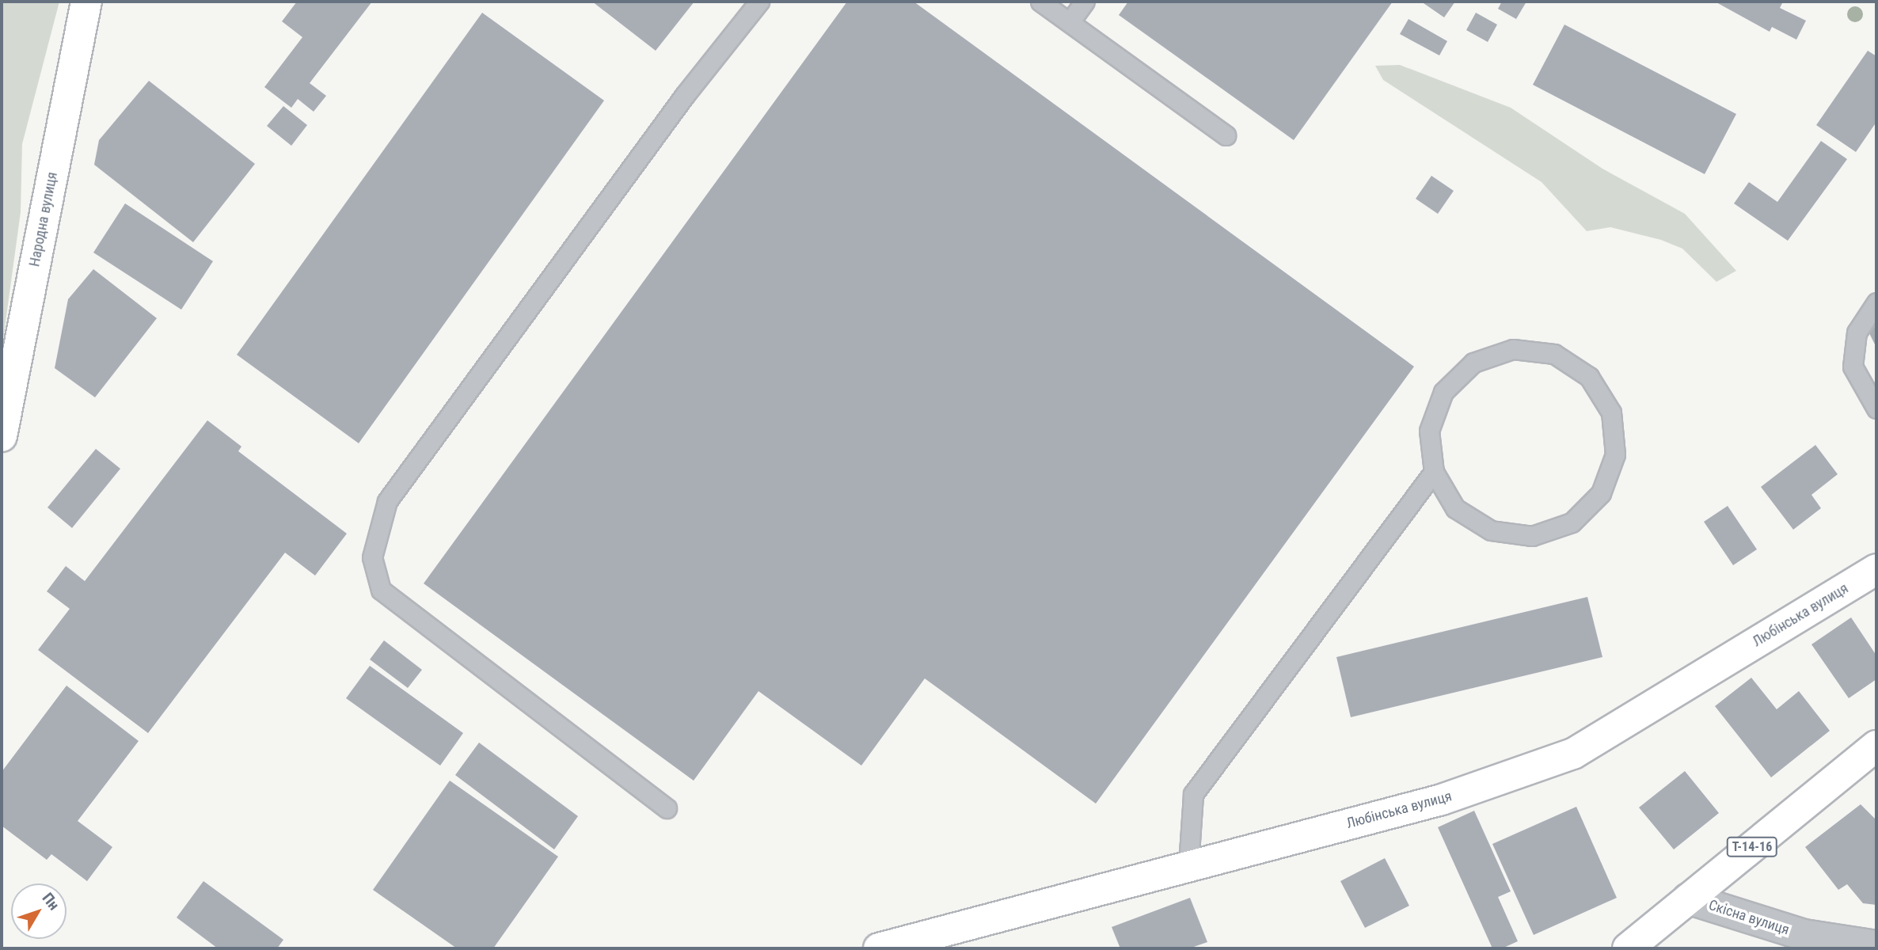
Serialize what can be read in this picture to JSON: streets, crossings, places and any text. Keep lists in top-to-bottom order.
{
  "streets": {
    "main road": ["Народна вулиця", "Любінська вулиця", "Т-14-16"],
    "street": ["Скісна вулиця"]
  },
  "crossings": [
    ["Т-14-16", "Скісна вулиця"]
  ],
  "north": "top right"
}
